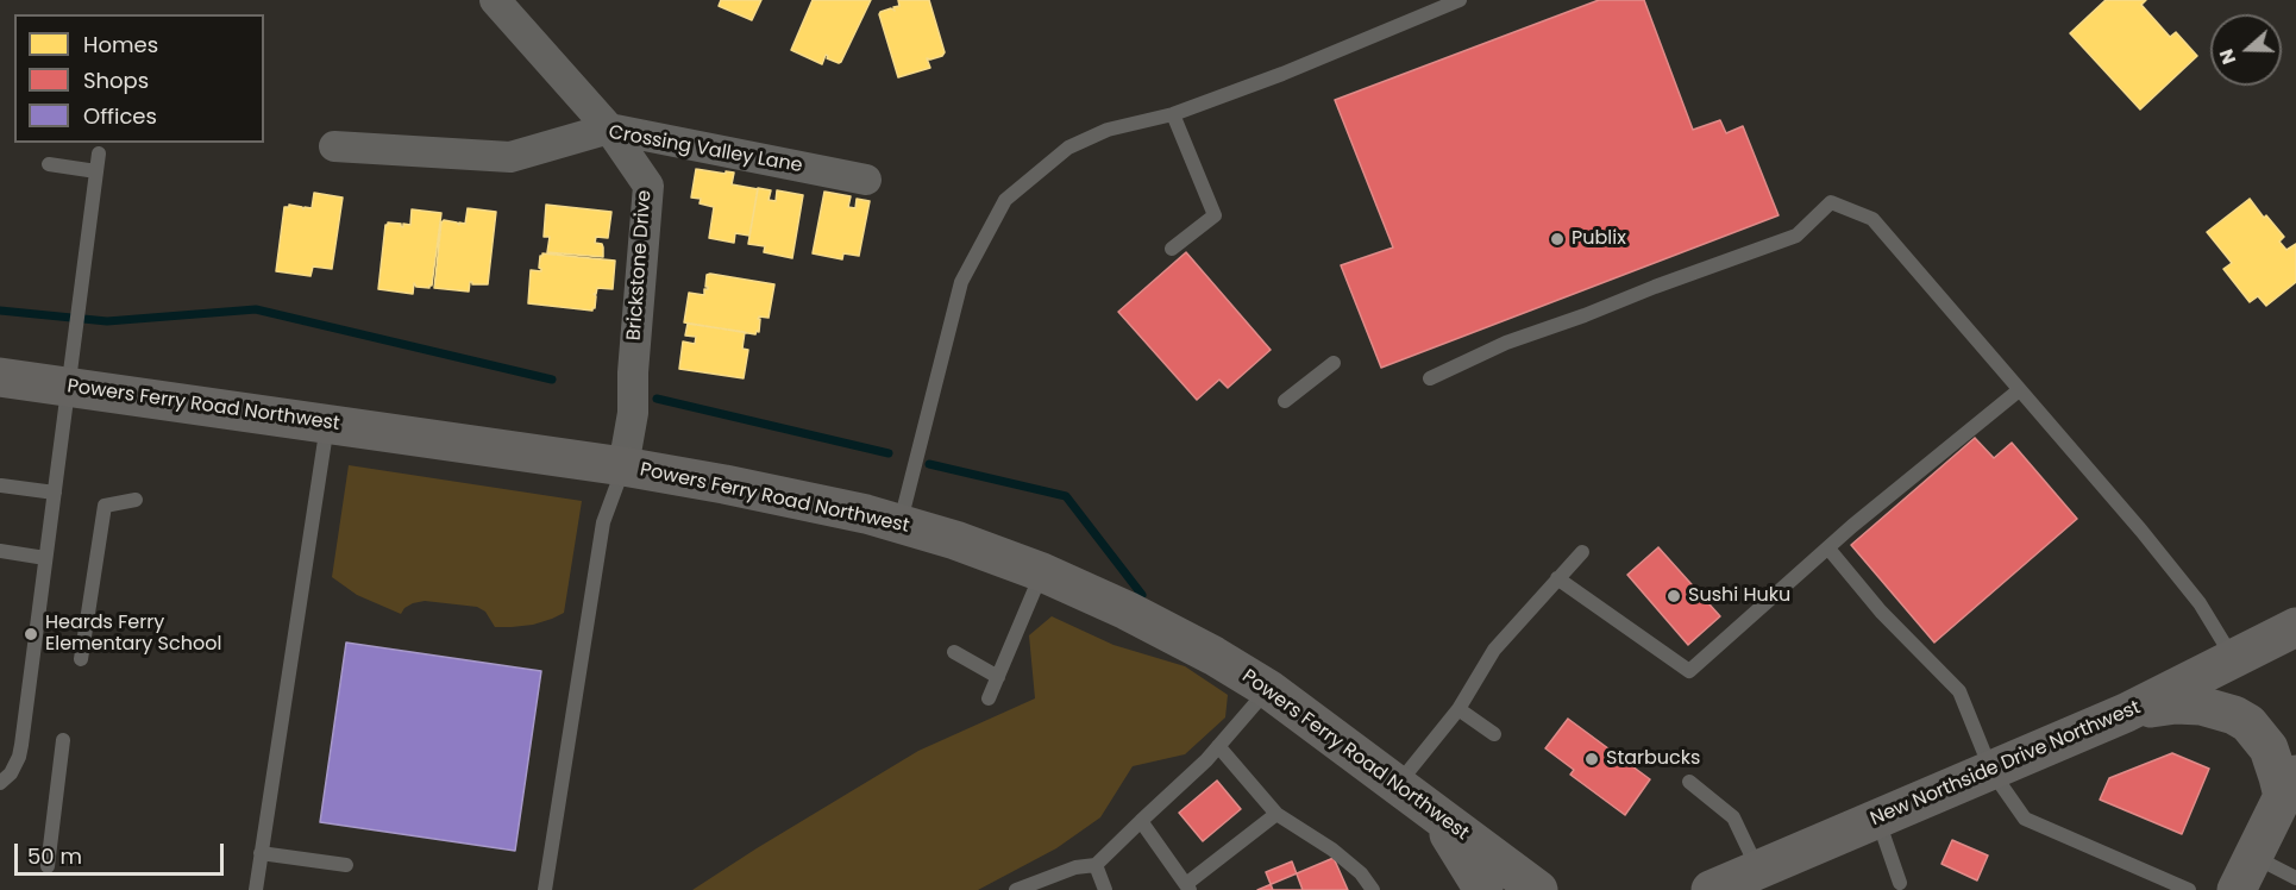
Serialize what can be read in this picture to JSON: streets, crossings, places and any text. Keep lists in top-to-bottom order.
{
  "streets": {
    "street": [
      "Crossing Valley Lane",
      "Brickstone Drive",
      "Powers Ferry Road Northwest",
      "New Northside Drive Northwest"
    ]
  },
  "crossings": [
    ["Crossing Valley Lane", "Brickstone Drive"],
    ["Brickstone Drive", "Powers Ferry Road Northwest"]
  ],
  "places": [
    "Publix",
    "Sushi Huku",
    "Heards Ferry Elementary School",
    "Starbucks"
  ],
  "legend": ["Homes", "Shops", "Offices"],
  "scale_bar": "50 m",
  "north": "left"
}
